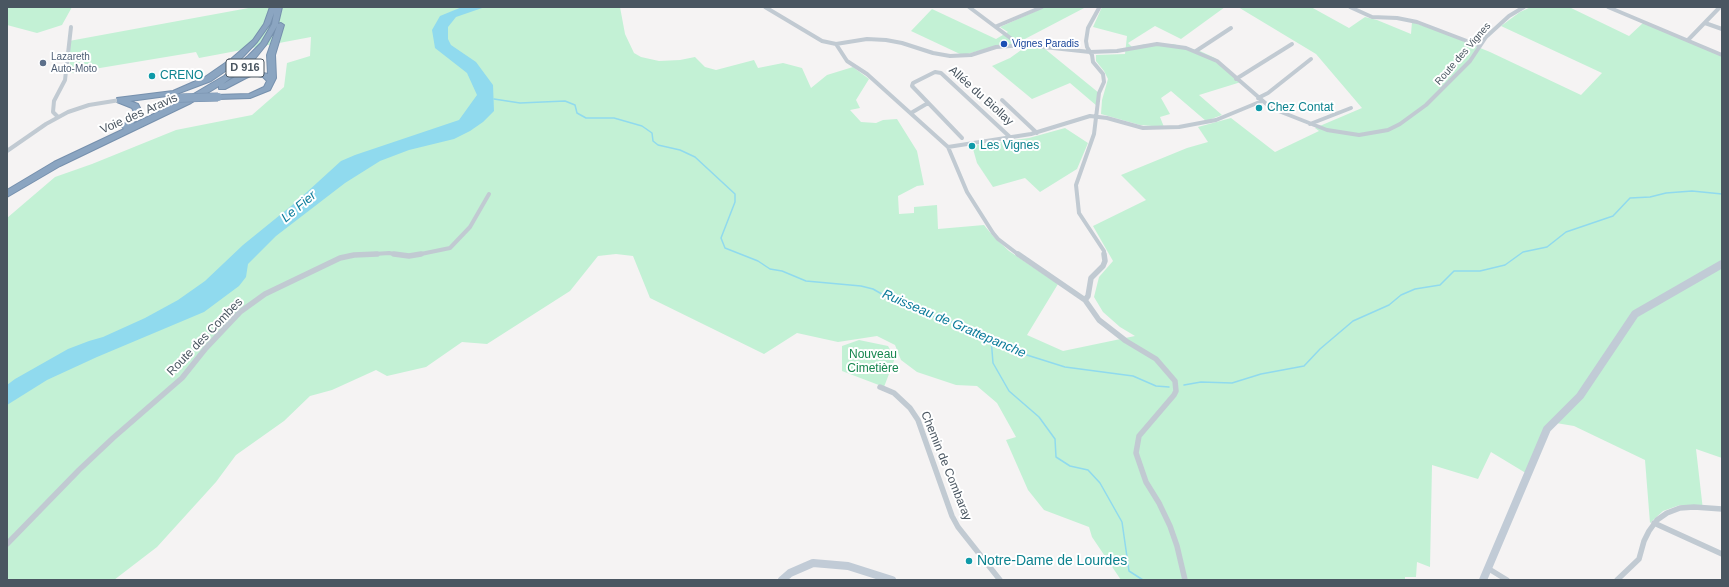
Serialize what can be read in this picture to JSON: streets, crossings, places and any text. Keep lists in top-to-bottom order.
{
  "streets": {
    "highway": ["D 916", "Voie des Aravis"],
    "street": [
      "Route des Vignes",
      "Allée du Biollay",
      "Route des Combes",
      "Chemin de Combaray"
    ]
  },
  "water": ["Le Fier", "Ruisseau de Grattepanche"],
  "parks": ["Nouveau Cimetière"],
  "places": [
    "Vignes Paradis",
    "Lazareth Auto-Moto",
    "CRENO",
    "Chez Contat",
    "Les Vignes",
    "Notre-Dame de Lourdes"
  ]
}
